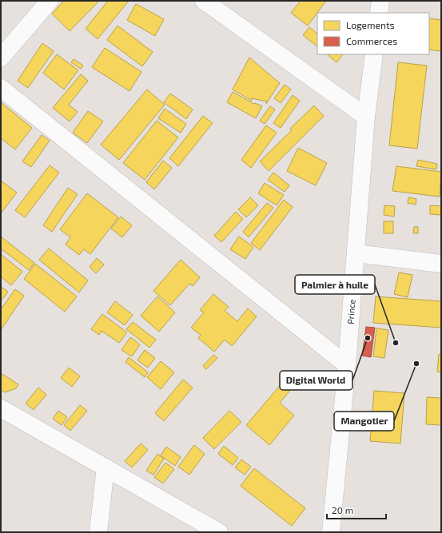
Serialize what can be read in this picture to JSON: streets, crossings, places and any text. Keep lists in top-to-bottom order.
{
  "streets": {
    "street": ["Prince"]
  },
  "places": ["Digital World", "Palmier à huile", "Mangotier"],
  "legend": ["Logements", "Commerces"],
  "scale_bar": "20 m"
}
